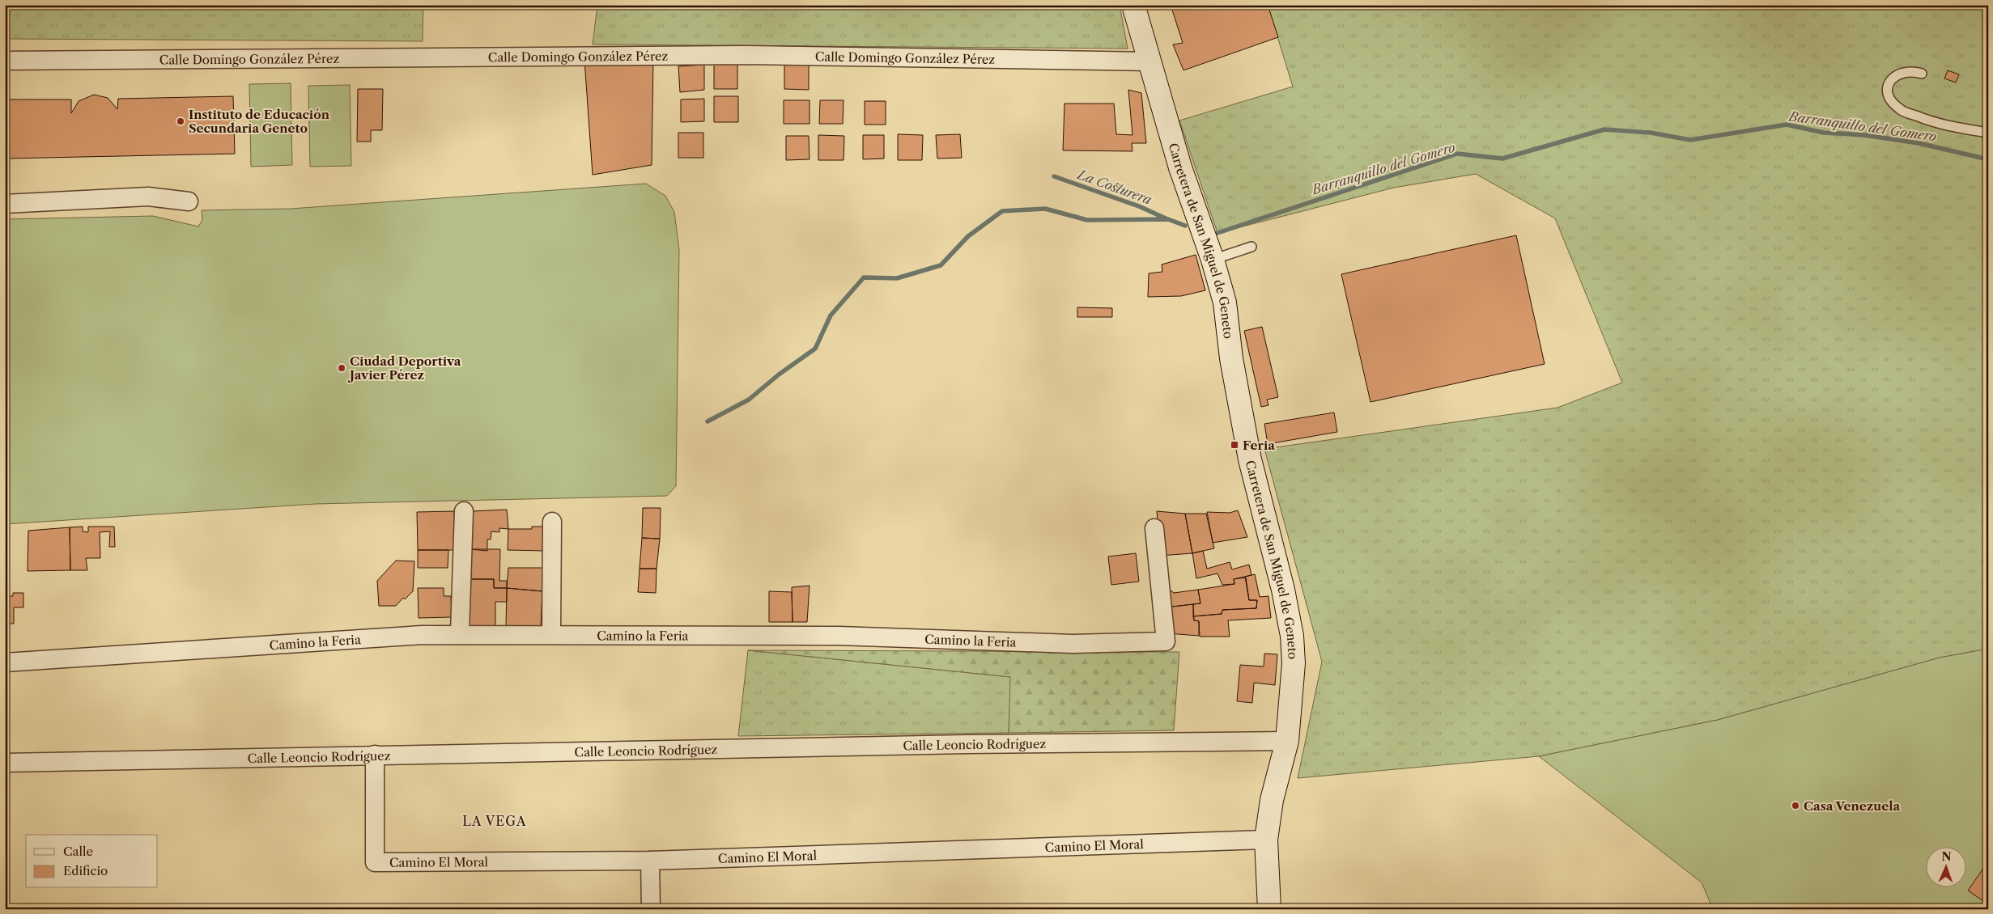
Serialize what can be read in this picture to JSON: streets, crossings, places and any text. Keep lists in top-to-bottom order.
{
  "streets": {
    "main road": ["Carretera de San Miguel de Geneto"],
    "street": [
      "Calle Domingo González Pérez",
      "Camino la Feria",
      "Calle Leoncio Rodríguez",
      "Camino El Moral"
    ]
  },
  "crossings": [
    ["Calle Domingo González Pérez", "Carretera de San Miguel de Geneto"],
    ["Carretera de San Miguel de Geneto", "Calle Leoncio Rodríguez"],
    ["Carretera de San Miguel de Geneto", "Camino El Moral"],
    ["Calle Leoncio Rodríguez", "Camino El Moral"]
  ],
  "districts": ["LA VEGA"],
  "water": ["Barranquillo del Gomero", "La Costurera"],
  "places": {
    "other": ["Instituto de Educación Secundaria Geneto", "Ciudad Deportiva Javier Pérez", "Casa Venezuela"],
    "transit": ["Feria"]
  },
  "legend": ["Calle", "Edificio"],
  "north": "top"
}
